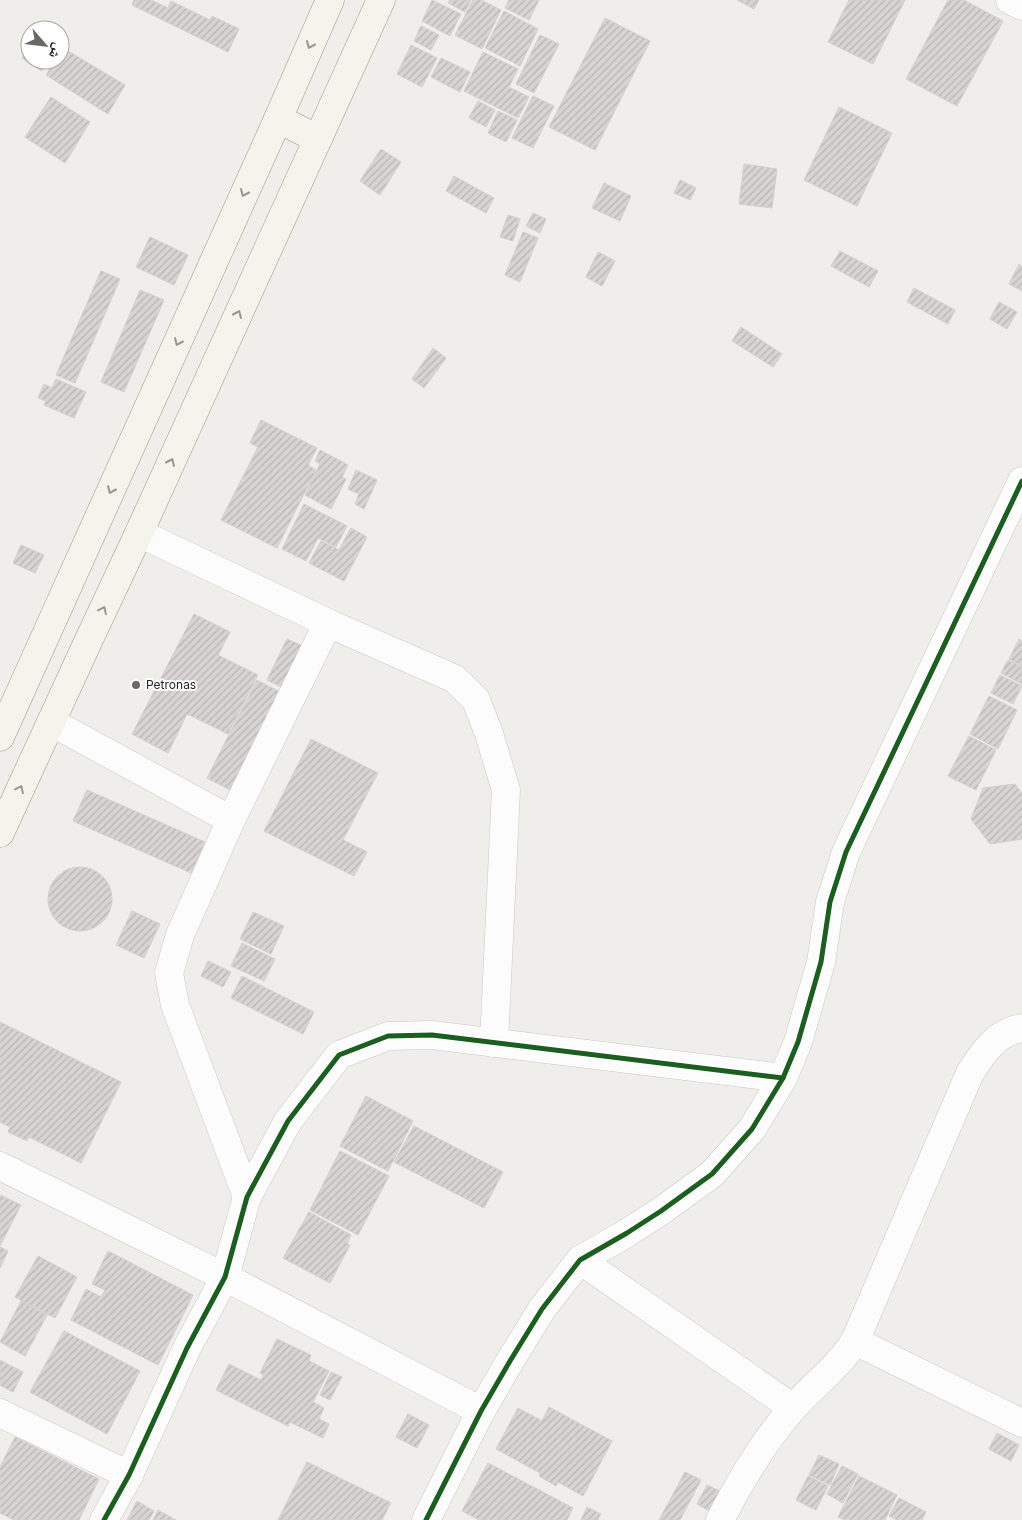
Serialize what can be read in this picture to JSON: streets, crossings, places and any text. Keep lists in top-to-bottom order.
{
  "places": ["Petronas"],
  "north": "bottom right"
}
